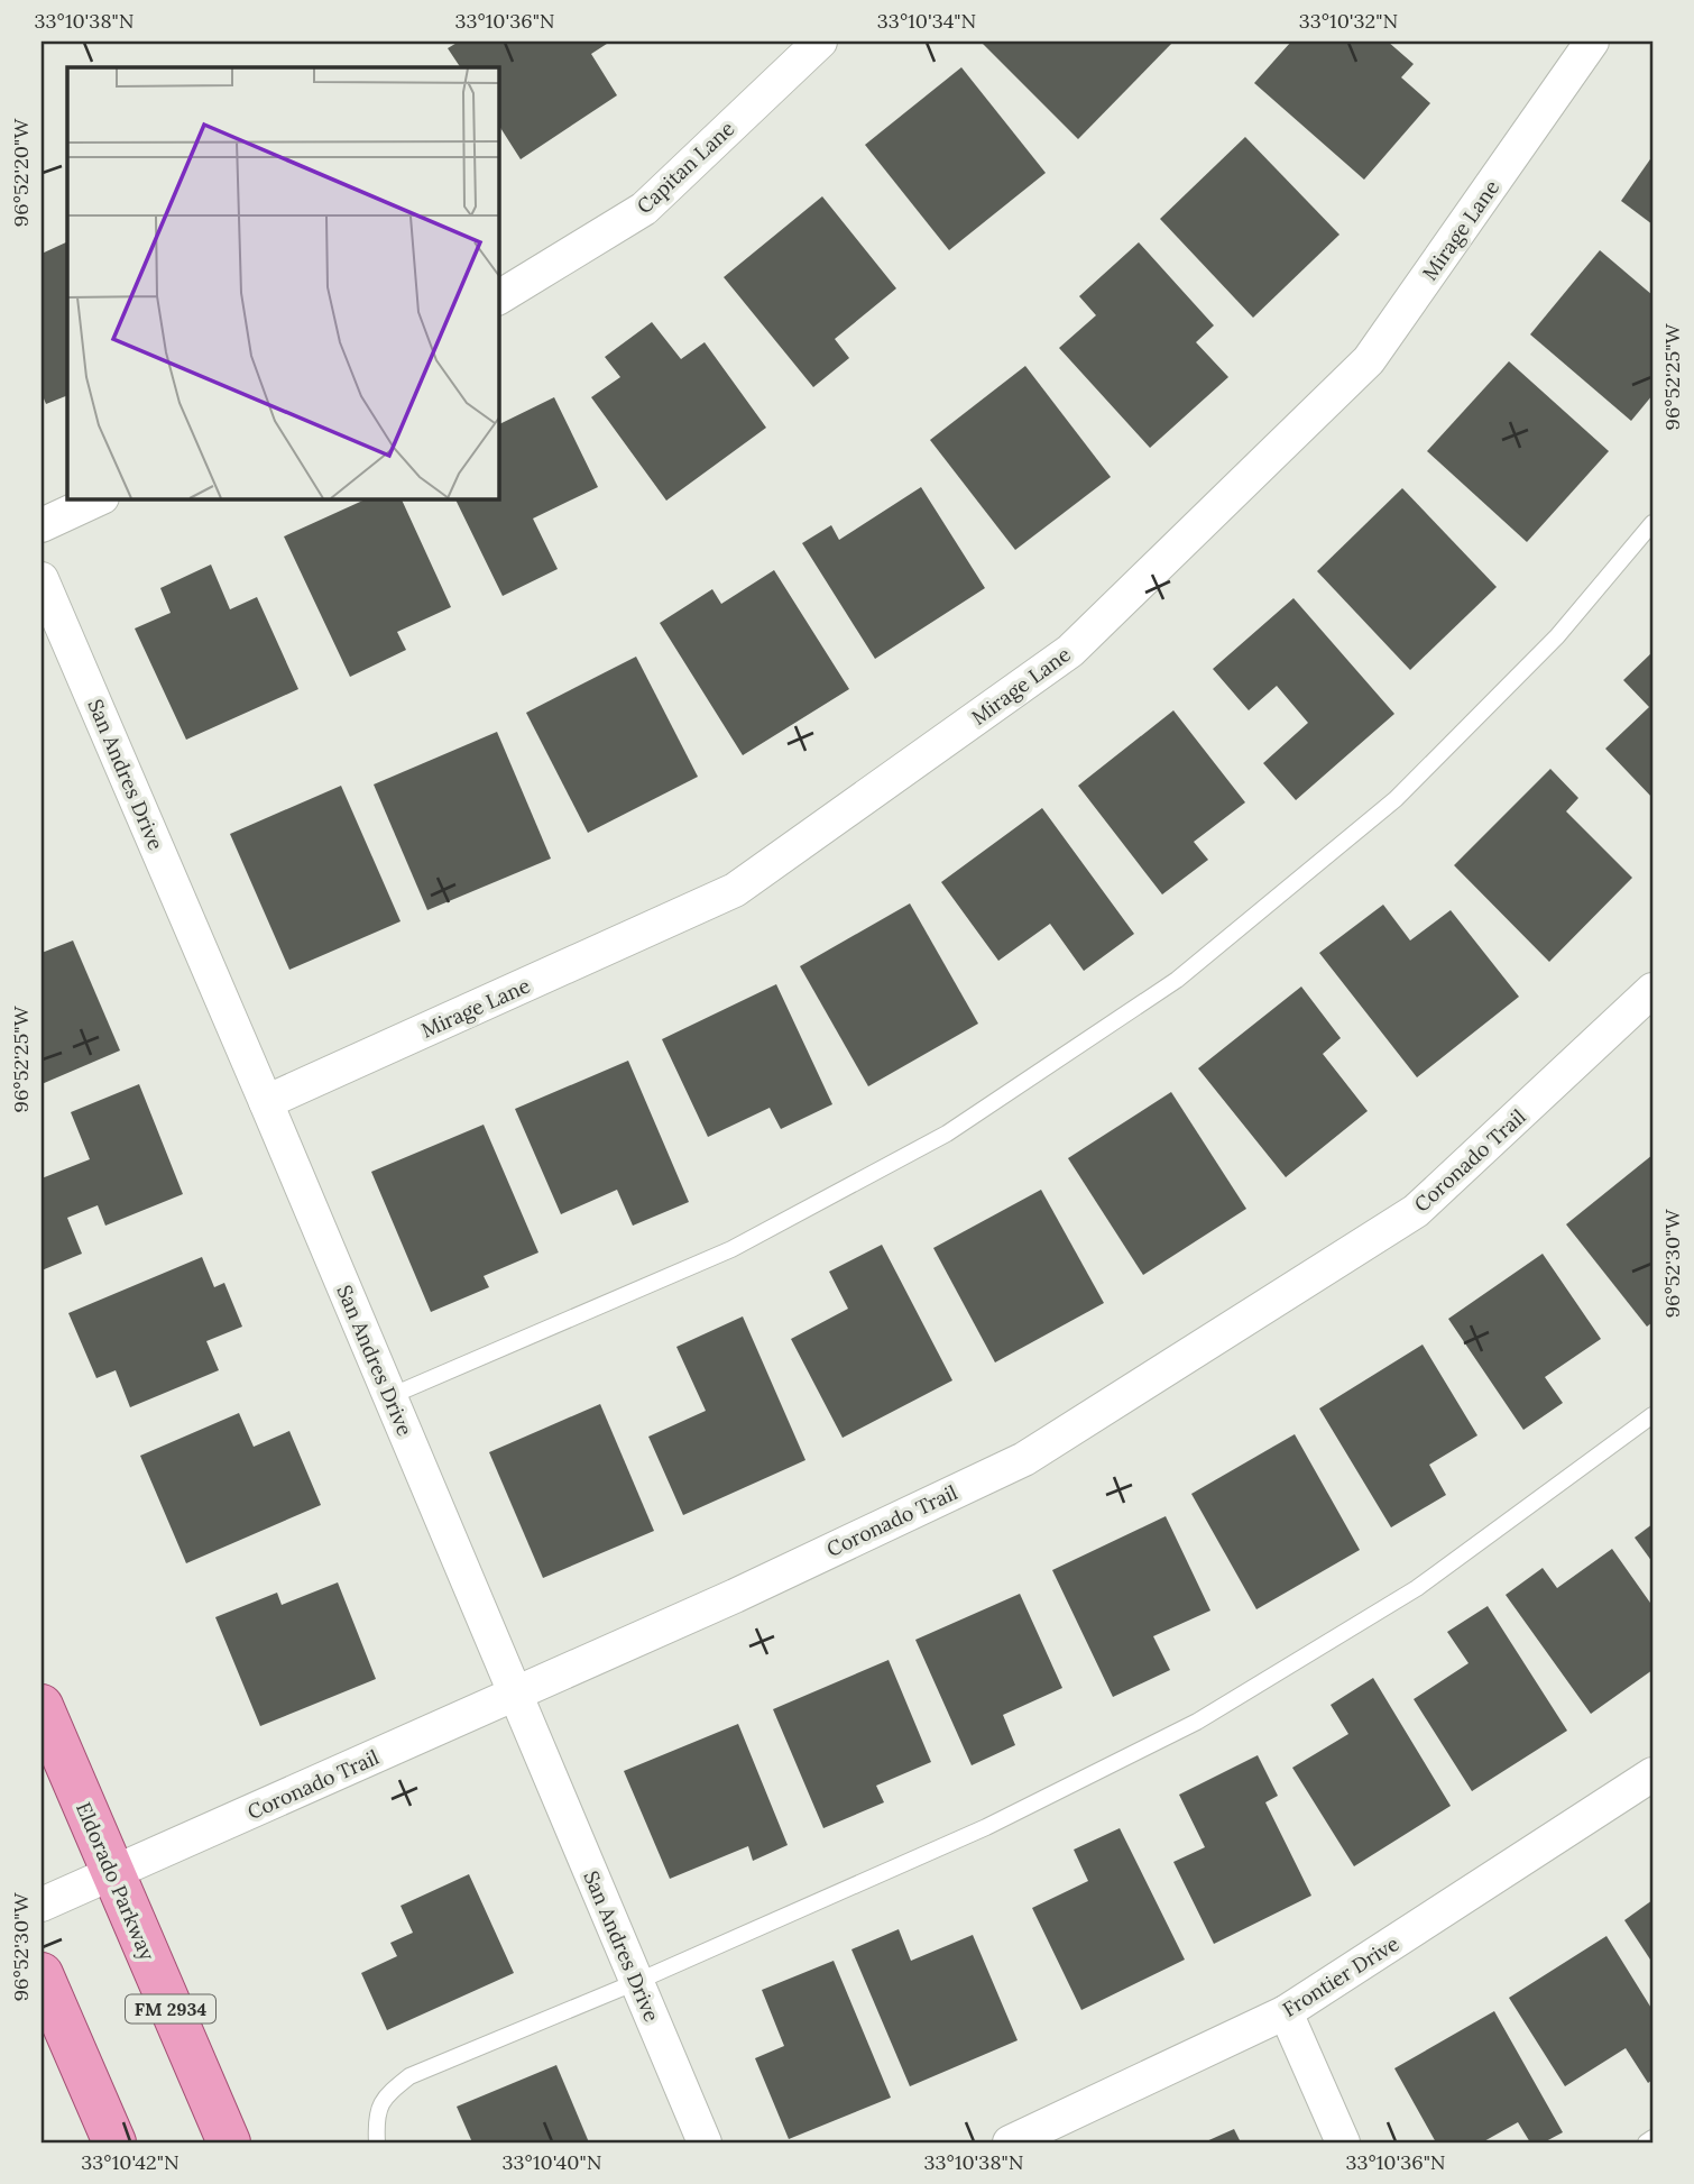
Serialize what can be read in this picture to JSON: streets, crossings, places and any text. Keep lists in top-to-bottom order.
{
  "streets": {
    "main road": ["Eldorado Parkway", "FM 2934"],
    "street": [
      "Capitan Lane",
      "Mirage Lane",
      "San Andres Drive",
      "Coronado Trail",
      "Frontier Drive"
    ]
  },
  "crossings": [
    ["Mirage Lane", "San Andres Drive"],
    ["San Andres Drive", "Coronado Trail"],
    ["Coronado Trail", "Eldorado Parkway"]
  ],
  "coordinates": [
    "33°10'38\"N",
    "33°10'36\"N",
    "33°10'34\"N",
    "33°10'32\"N",
    "96°52'20\"W",
    "96°52'25\"W",
    "96°52'30\"W",
    "33°10'42\"N",
    "33°10'40\"N"
  ]
}
